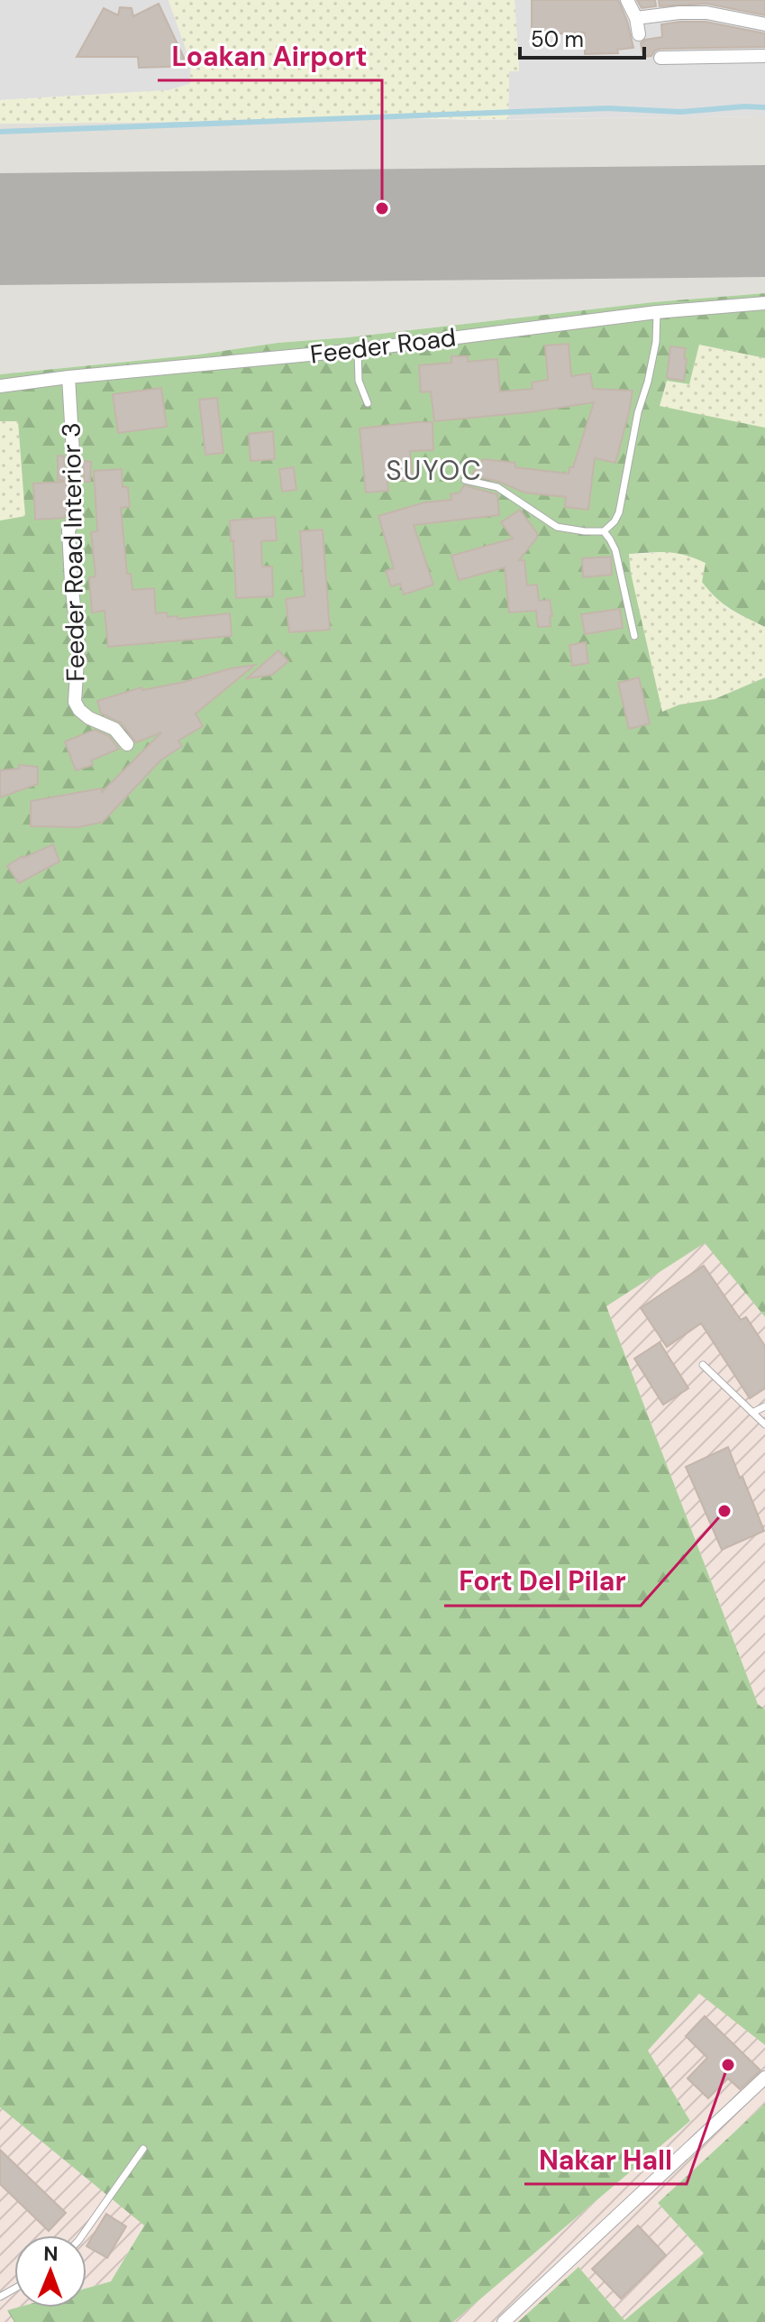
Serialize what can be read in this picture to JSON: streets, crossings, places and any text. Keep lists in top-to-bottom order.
{
  "streets": {
    "street": ["Feeder Road", "Feeder Road Interior 3"]
  },
  "crossings": [
    ["Feeder Road", "Feeder Road Interior 3"]
  ],
  "districts": ["SUYOC"],
  "places": ["Loakan Airport", "Fort Del Pilar", "Nakar Hall"],
  "scale_bar": "50 m",
  "north": "top"
}
